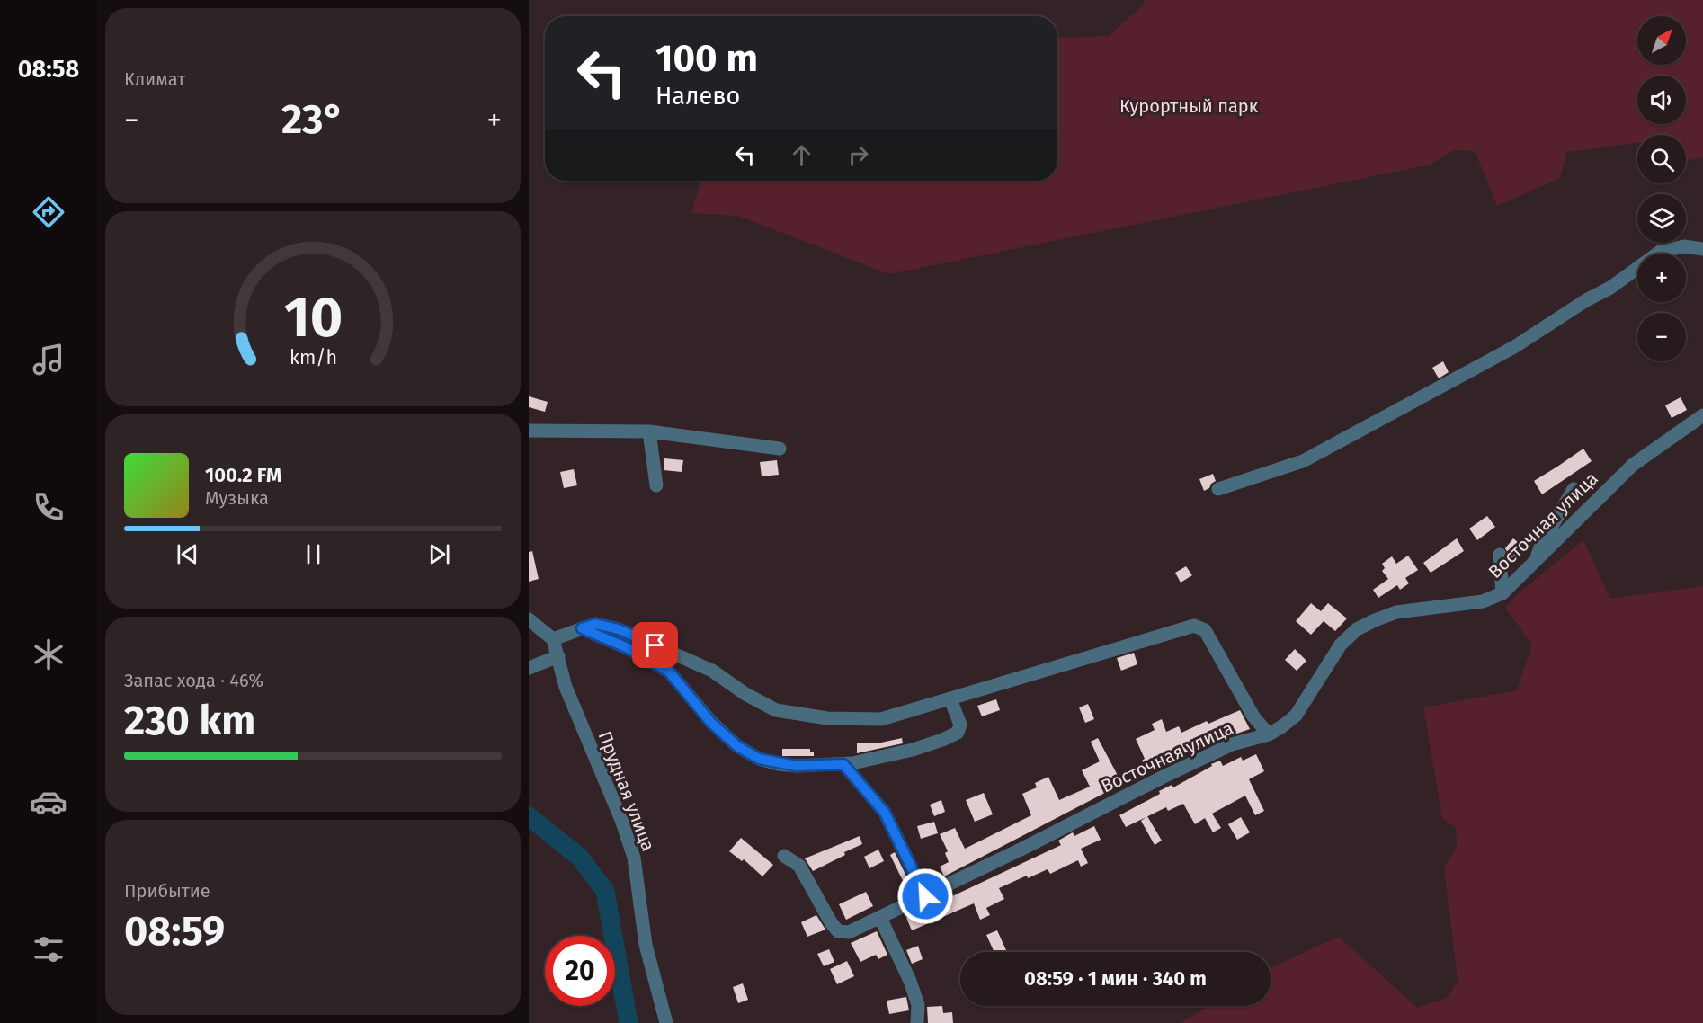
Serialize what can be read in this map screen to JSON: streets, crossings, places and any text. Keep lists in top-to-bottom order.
{
  "streets": {
    "street": ["Восточная улица", "Прудная улица"]
  },
  "parks": ["Курортный парк"],
  "north": "top right",
  "page": {
    "tabs": "08:58",
    "tile": [
      "Климат",
      ["Запас хода · 46%", "230 km"],
      ["Прибытие", "08:59"]
    ],
    "map_buttons": ["+", "−"],
    "turn": ["100 m", "Налево"],
    "heat": ["−", "23°", "+"],
    "song": ["100.2 FM", "Музыка"],
    "limit": "20",
    "trip": "08:59 · 1 мин · 340 m",
    "gauge": ["10", "km/h"]
  }
}
